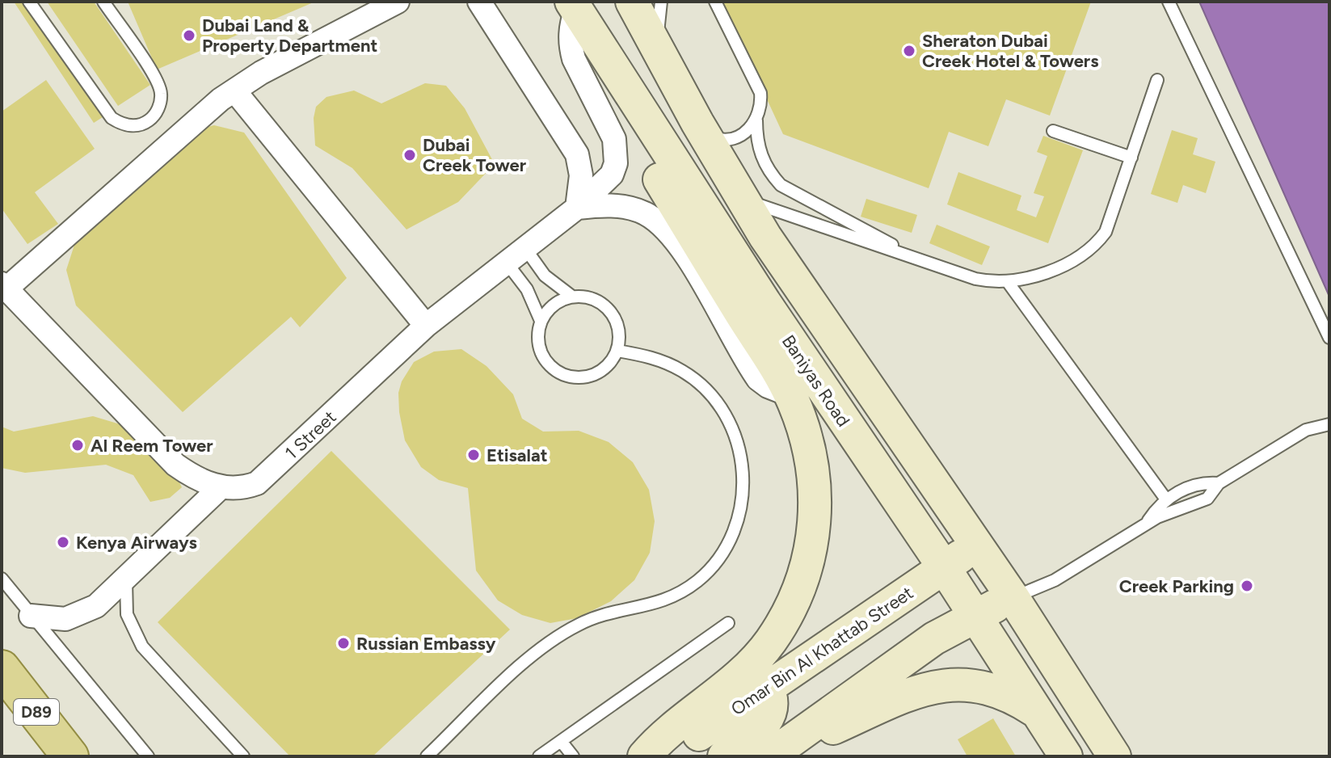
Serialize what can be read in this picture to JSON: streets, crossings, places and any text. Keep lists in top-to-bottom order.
{
  "streets": {
    "main road": ["Baniyas Road", "Omar Bin Al Khattab Street", "D89"],
    "street": ["1 Street"]
  },
  "crossings": [
    ["Baniyas Road", "1 Street"],
    ["Baniyas Road", "Omar Bin Al Khattab Street"]
  ],
  "places": [
    "Dubai Land & Property Department",
    "Sheraton Dubai Creek Hotel & Towers",
    "Dubai Creek Tower",
    "Al Reem Tower",
    "Etisalat",
    "Kenya Airways",
    "Creek Parking",
    "Russian Embassy"
  ]
}
